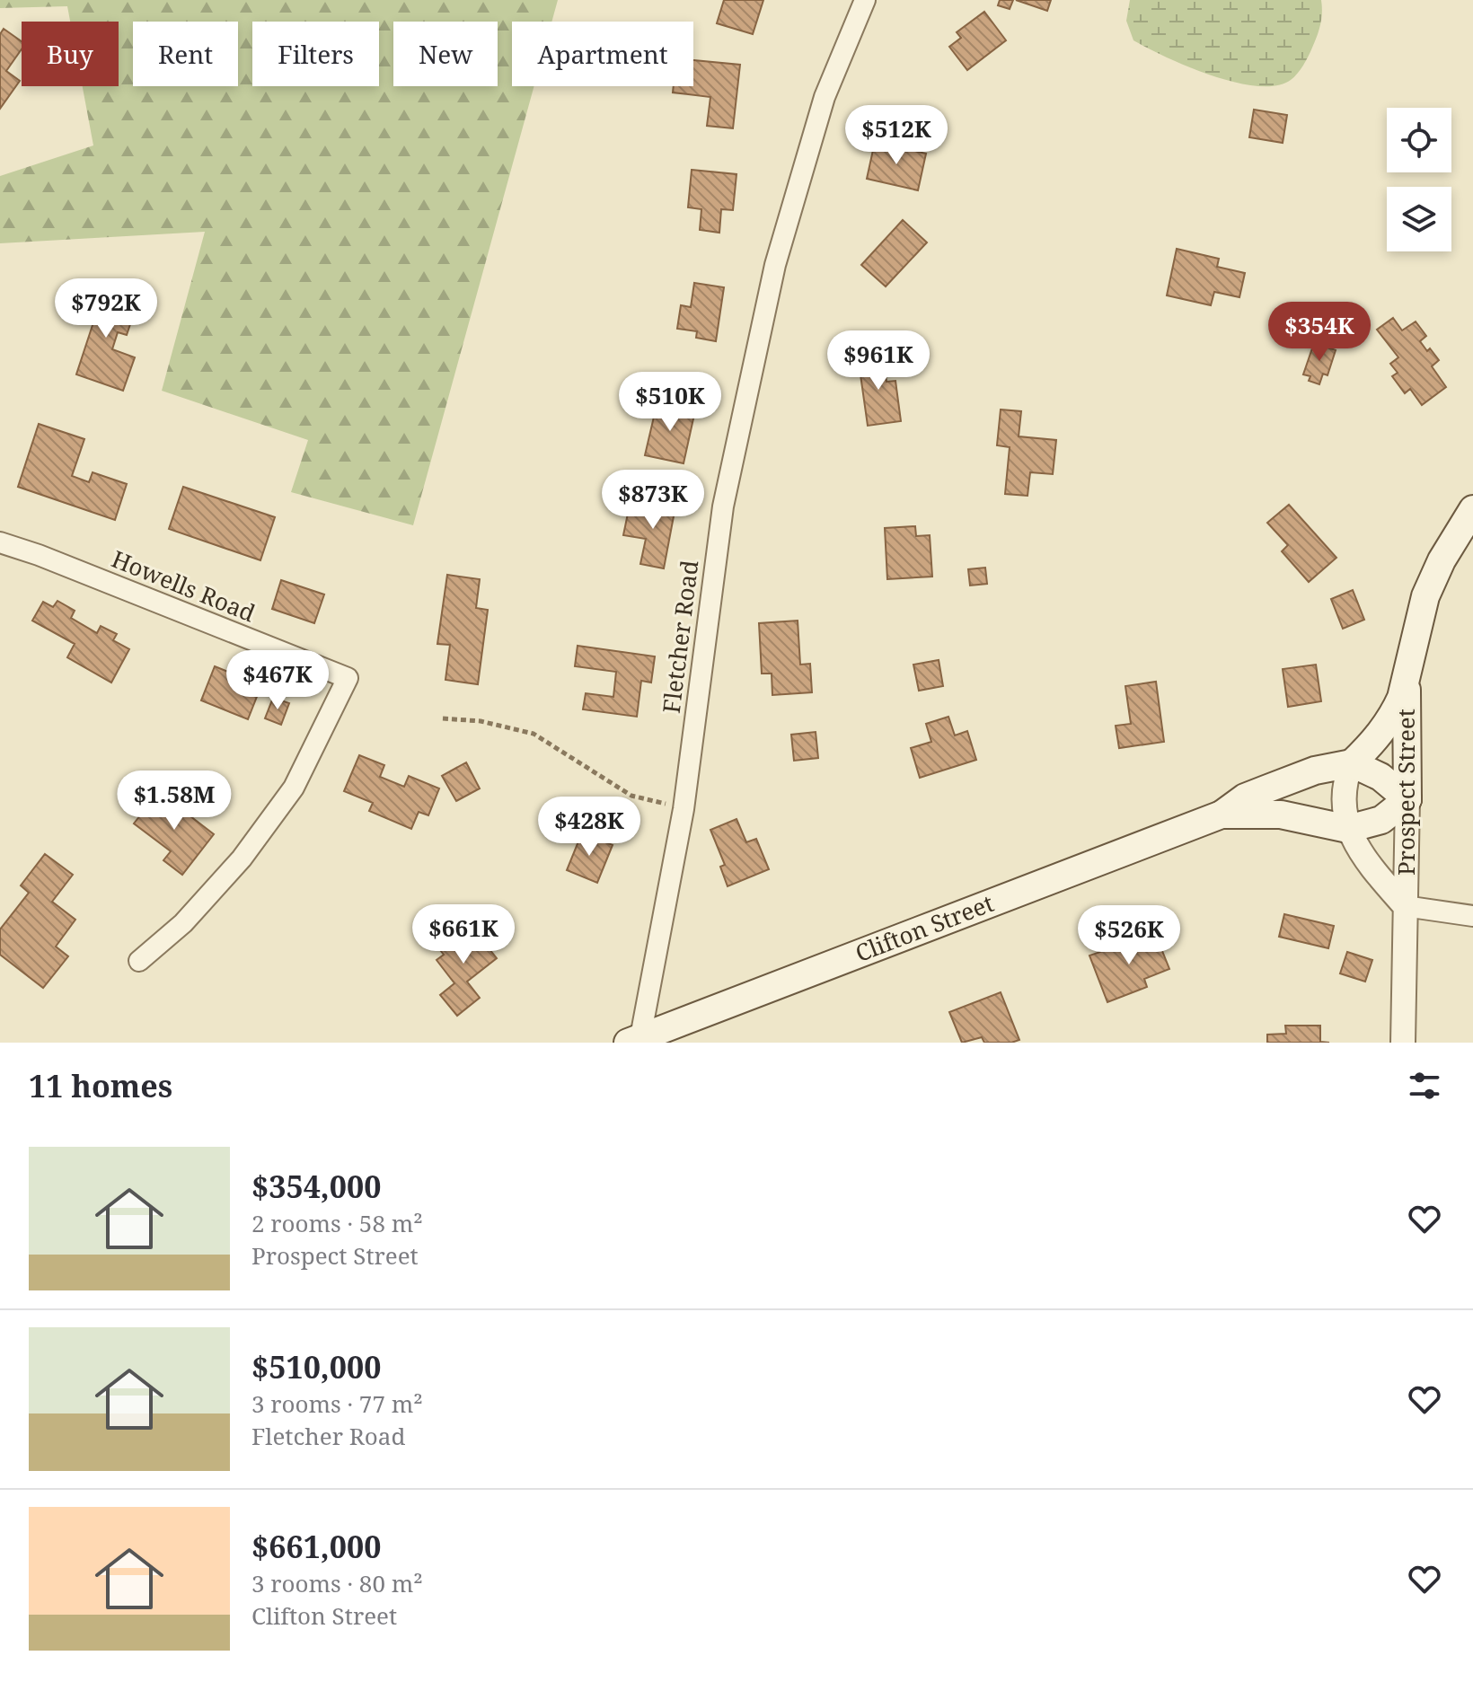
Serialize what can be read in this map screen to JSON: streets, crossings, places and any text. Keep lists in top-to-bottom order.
{
  "streets": {
    "main road": ["Prospect Street", "Clifton Street"],
    "street": ["Howells Road", "Fletcher Road"]
  },
  "crossings": [
    ["Fletcher Road", "Clifton Street"],
    ["Prospect Street", "Clifton Street"]
  ],
  "page": {
    "chip": [
      "Buy",
      "Rent",
      "Filters",
      "New",
      "Apartment"
    ],
    "price": [
      "$512K",
      "$792K",
      "$354K",
      "$961K",
      "$510K",
      "$873K",
      "$467K",
      "$1.58M",
      "$428K",
      "$661K",
      "$526K"
    ],
    "heading": "11 homes",
    "list": [
      {
        "name": "$354,000",
        "note": "2 rooms · 58 m² · Prospect Street"
      },
      {
        "name": "$510,000",
        "note": "3 rooms · 77 m² · Fletcher Road"
      },
      {
        "name": "$661,000",
        "note": "3 rooms · 80 m² · Clifton Street"
      }
    ]
  }
}
